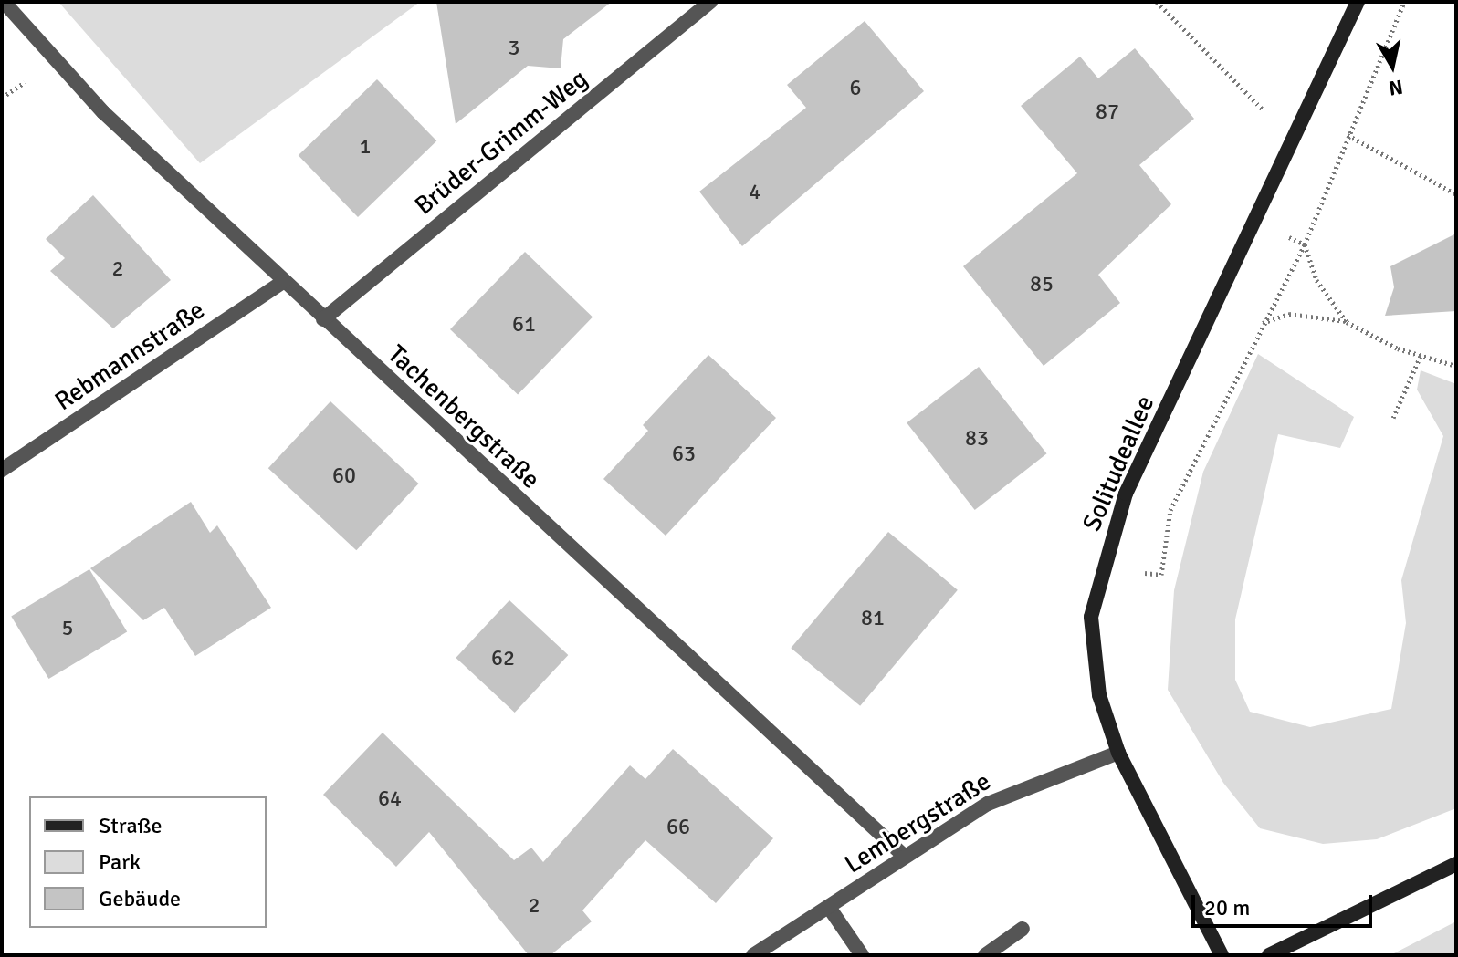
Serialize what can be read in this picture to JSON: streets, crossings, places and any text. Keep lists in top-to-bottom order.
{
  "streets": {
    "main road": ["Solitudeallee"],
    "street": [
      "Brüder-Grimm-Weg",
      "Rebmannstraße",
      "Tachenbergstraße",
      "Lembergstraße"
    ]
  },
  "crossings": [
    ["Brüder-Grimm-Weg", "Tachenbergstraße"],
    ["Rebmannstraße", "Tachenbergstraße"],
    ["Tachenbergstraße", "Lembergstraße"],
    ["Solitudeallee", "Lembergstraße"]
  ],
  "house_numbers": [
    "3",
    "6",
    "87",
    "1",
    "4",
    "2",
    "85",
    "61",
    "83",
    "63",
    "60",
    "81",
    "5",
    "62",
    "64",
    "66",
    "2"
  ],
  "legend": ["Straße", "Park", "Gebäude"],
  "scale_bar": "20 m",
  "north": "bottom"
}
